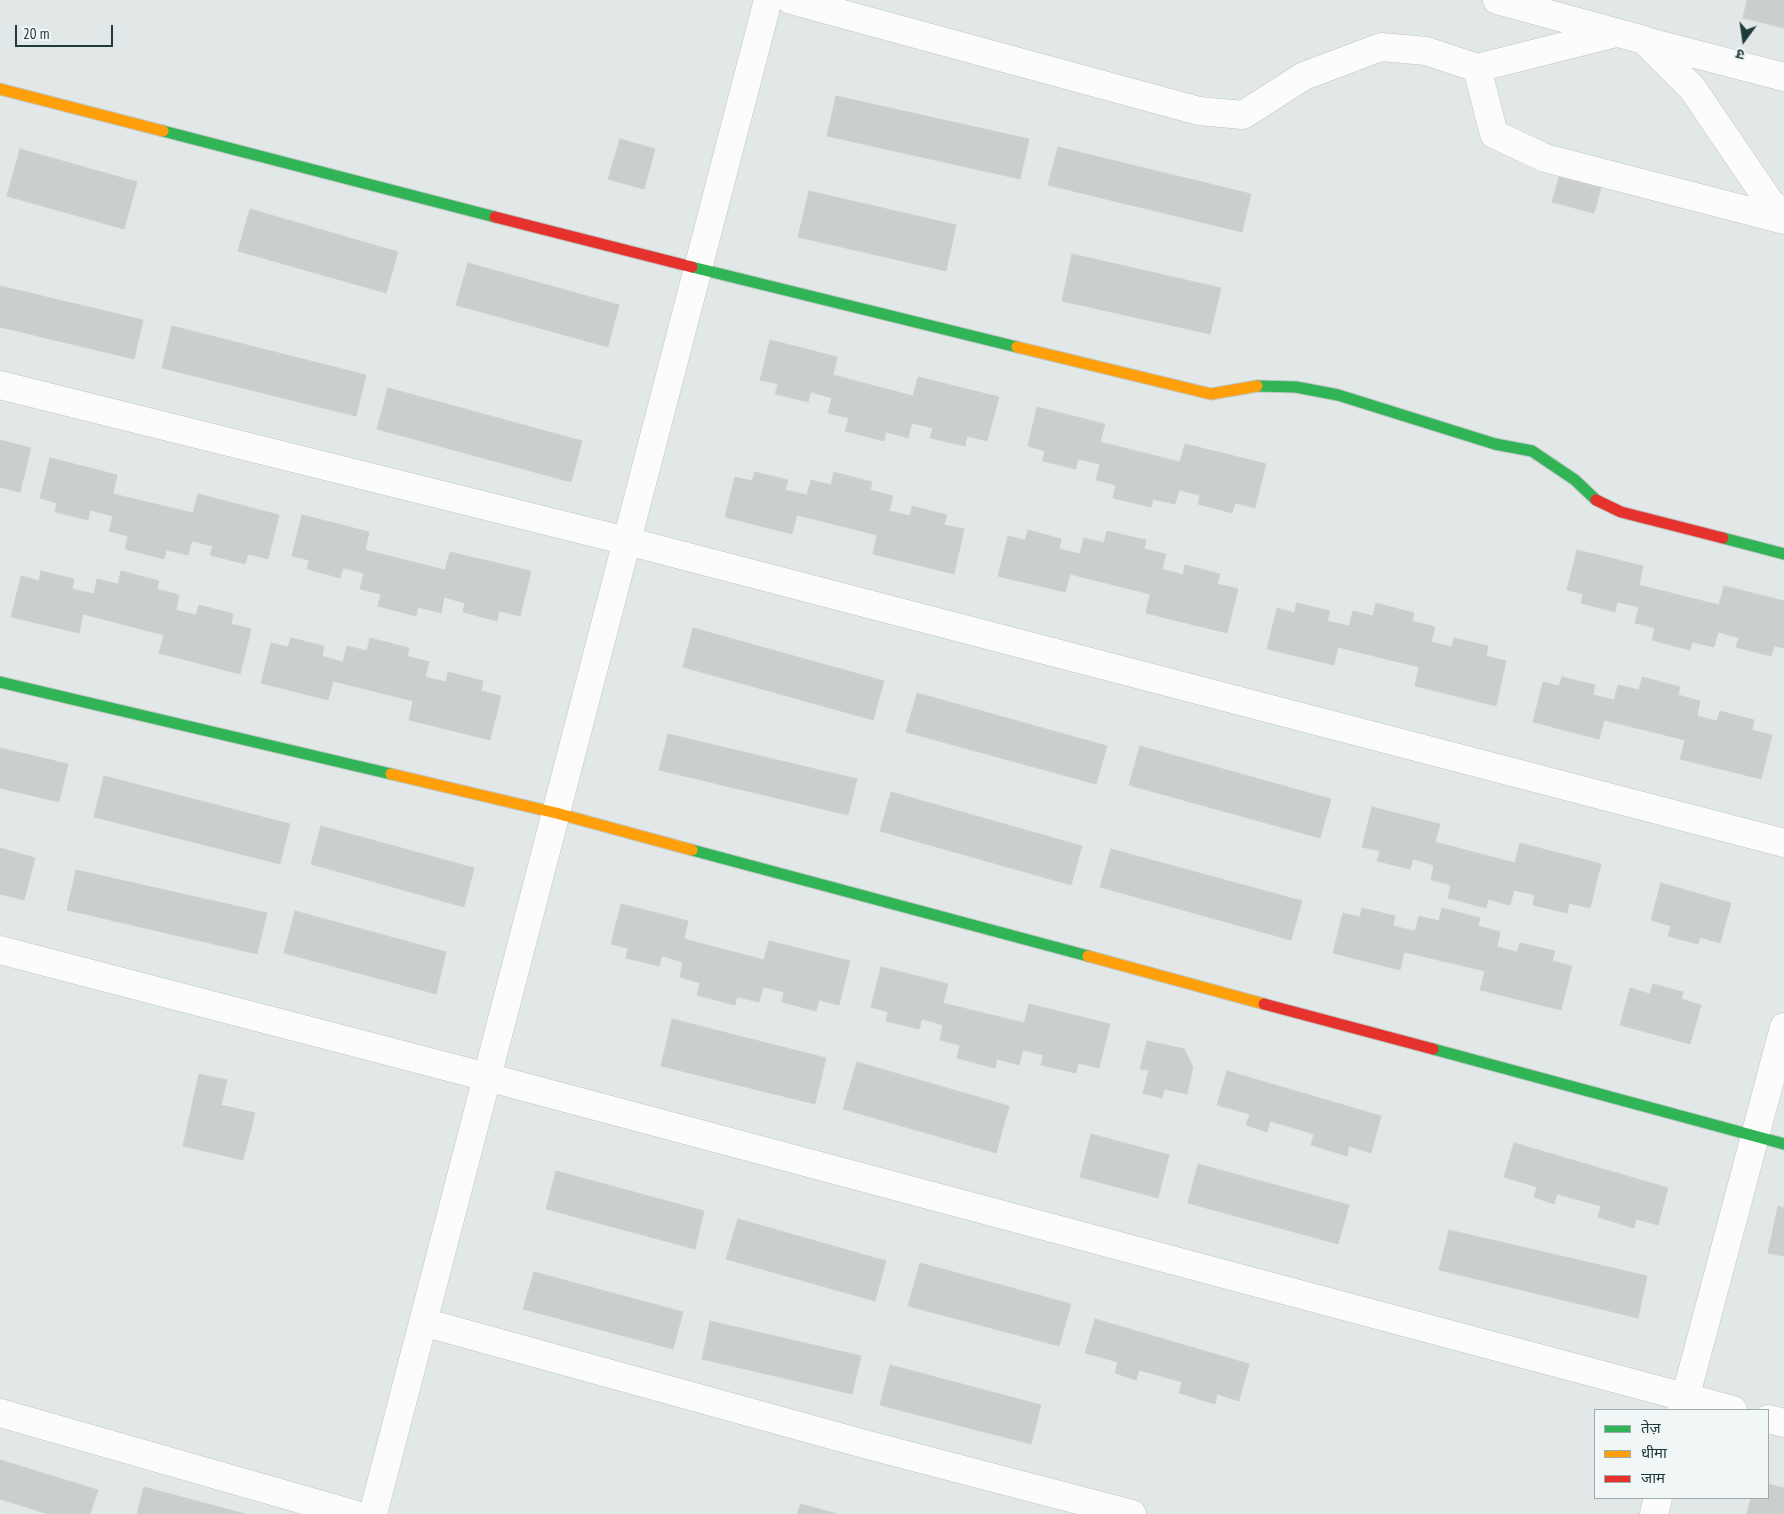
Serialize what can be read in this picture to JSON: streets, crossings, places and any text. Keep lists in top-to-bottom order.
{
  "legend": ["तेज़", "धीमा", "जाम"],
  "scale_bar": "20 m",
  "north": "bottom"
}
